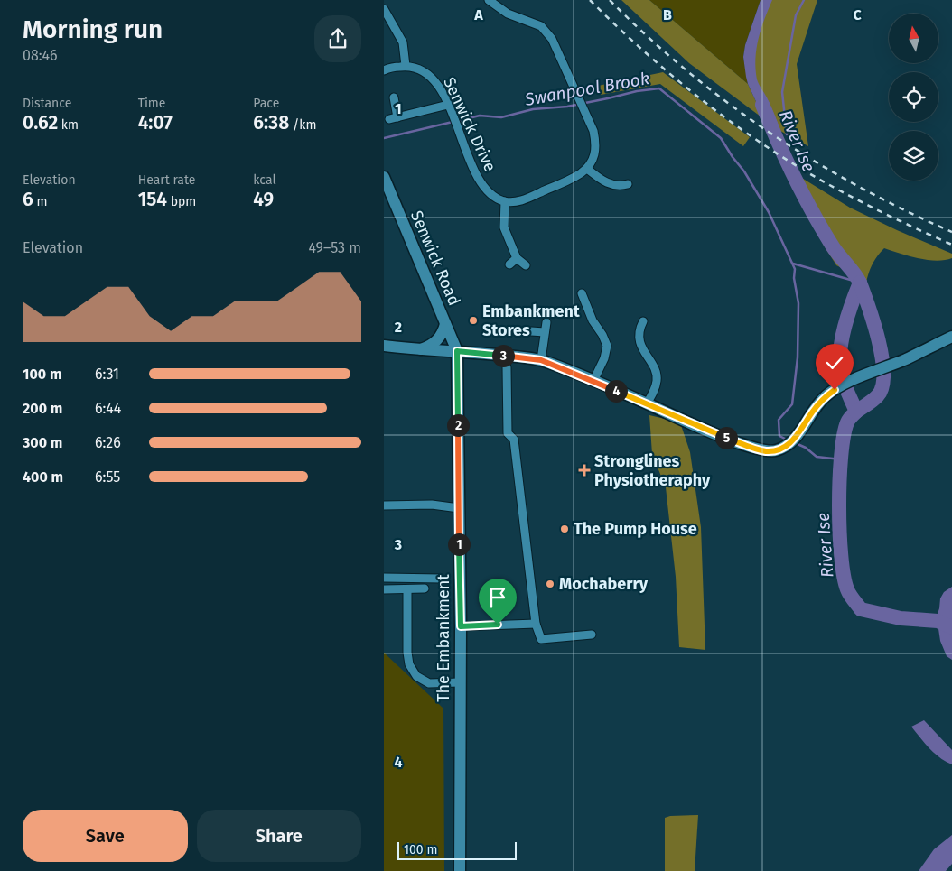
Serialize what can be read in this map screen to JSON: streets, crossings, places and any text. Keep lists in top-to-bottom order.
{
  "streets": {
    "main road": ["Senwick Road", "The Embankment"],
    "street": ["Senwick Drive"]
  },
  "crossings": [
    ["Senwick Road", "The Embankment"]
  ],
  "water": ["Swanpool Brook", "River Ise"],
  "places": {
    "other": ["Embankment Stores", "The Pump House", "Mochaberry"],
    "health": ["Stronglines Physiotheraphy"]
  },
  "scale_bar": "100 m",
  "north": "top",
  "page": {
    "heading": ["Morning run", "08:46"],
    "stats": [
      ["Distance", "0.62 km"],
      ["Time", "4:07"],
      ["Pace", "6:38 /km"],
      ["Elevation", "6 m"],
      ["Heart rate", "154 bpm"],
      ["kcal", "49"]
    ],
    "chart": ["Elevation", "49–53 m"],
    "pins": [
      "3",
      "4",
      "2",
      "5",
      "1"
    ],
    "list": [
      {
        "name": "100 m",
        "note": "6:31"
      },
      {
        "name": "200 m",
        "note": "6:44"
      },
      {
        "name": "300 m",
        "note": "6:26"
      },
      {
        "name": "400 m",
        "note": "6:55"
      }
    ],
    "buttons": ["Save", "Share"],
    "scale": "100 m"
  },
  "grid": {
    "columns": ["A", "B", "C"],
    "rows": [
      "1",
      "2",
      "3",
      "4"
    ]
  }
}
